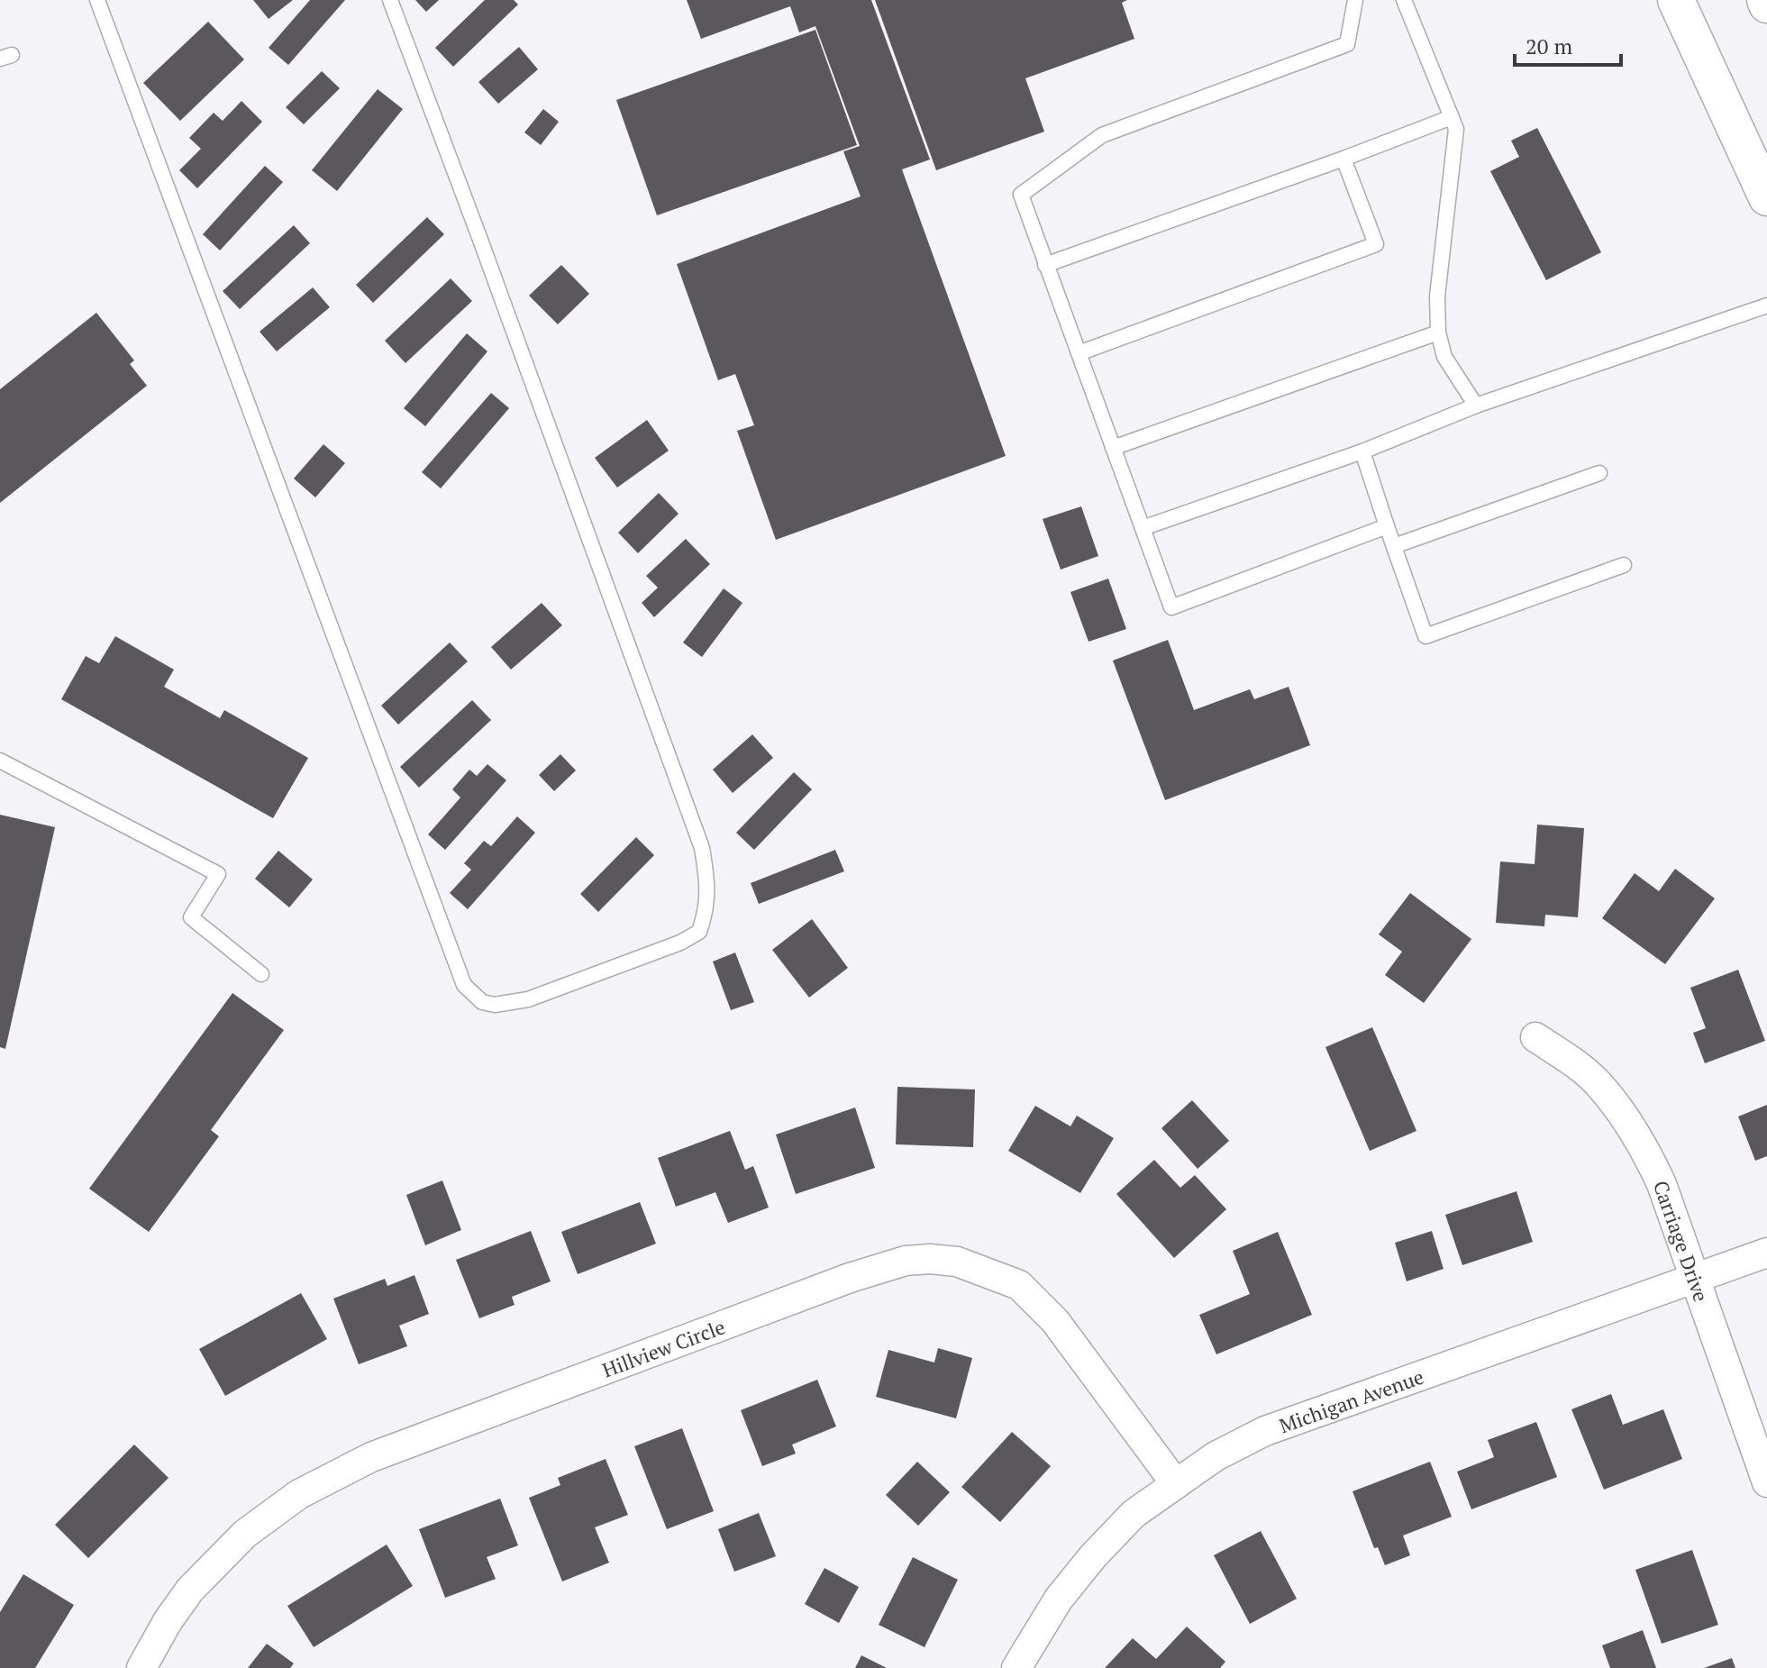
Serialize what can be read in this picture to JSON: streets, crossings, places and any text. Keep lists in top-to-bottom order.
{
  "streets": {
    "street": ["Carriage Drive", "Hillview Circle", "Michigan Avenue"]
  },
  "crossings": [
    ["Carriage Drive", "Michigan Avenue"],
    ["Hillview Circle", "Michigan Avenue"]
  ],
  "scale_bar": "20 m"
}
